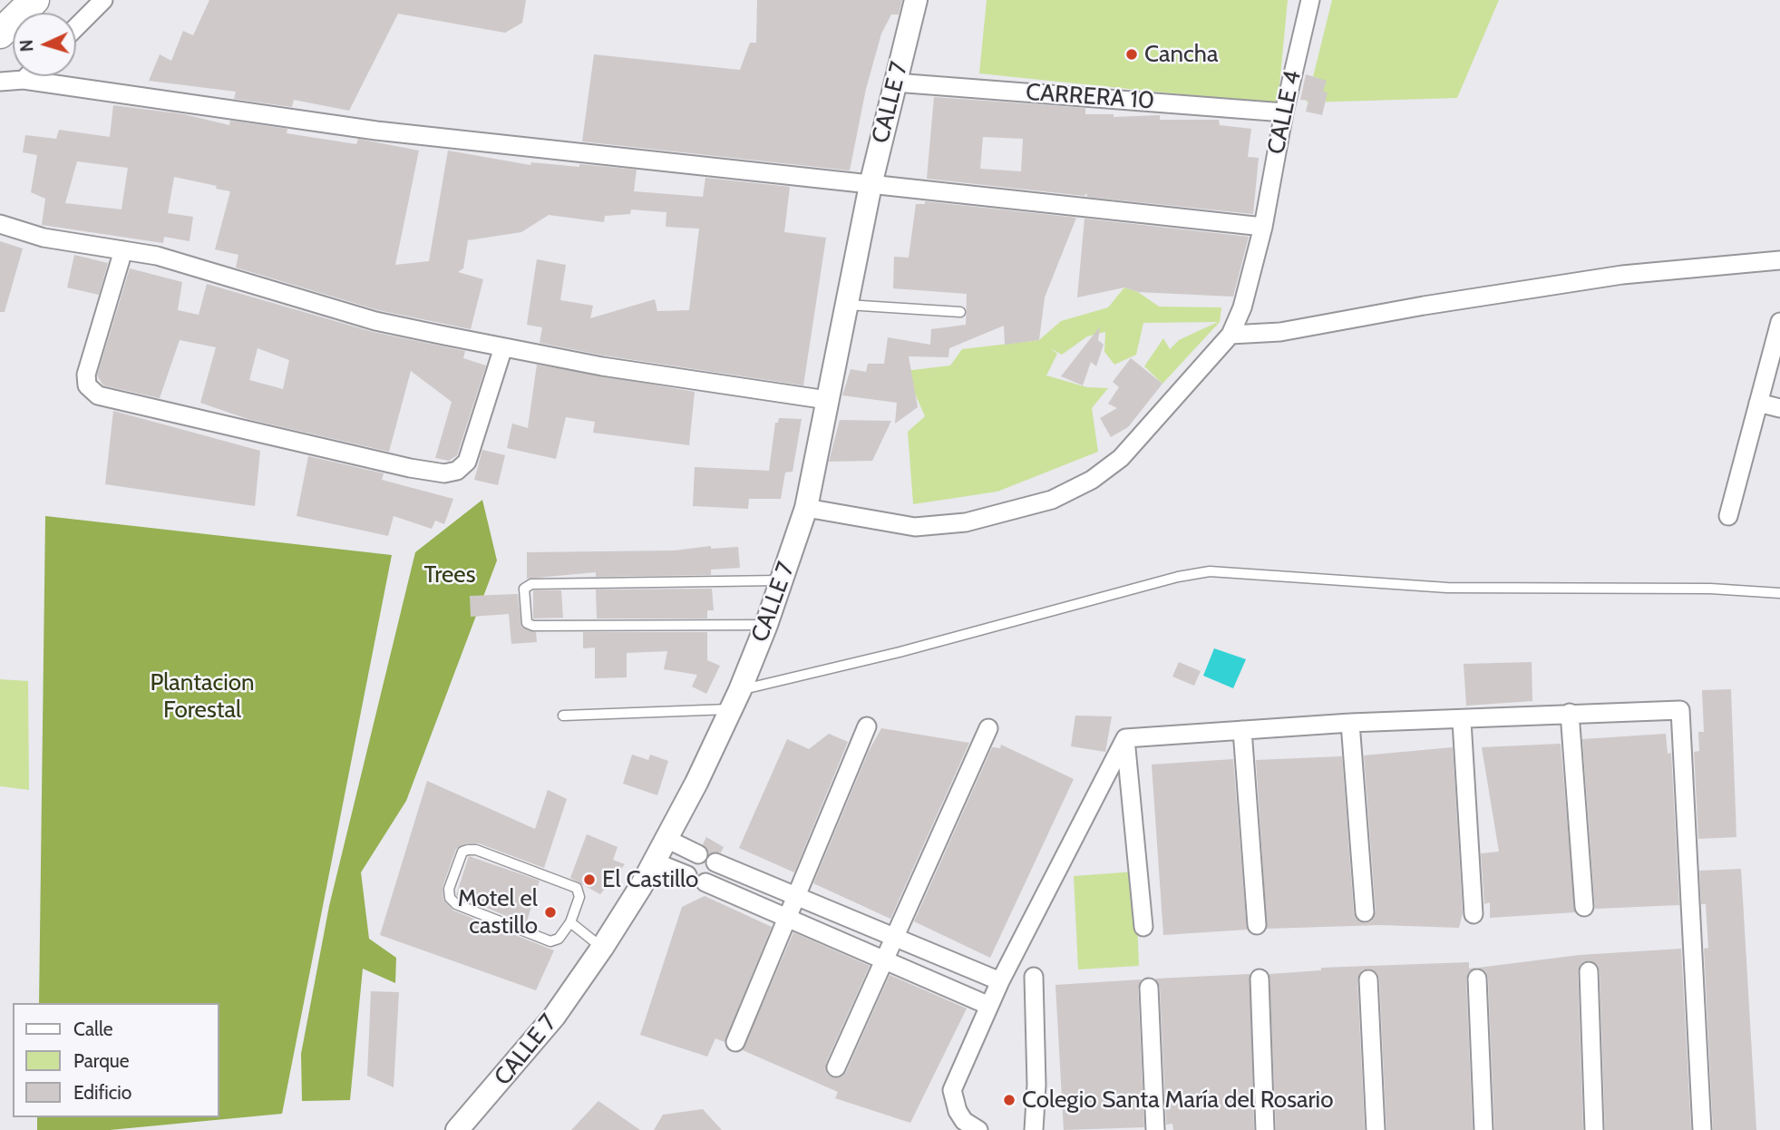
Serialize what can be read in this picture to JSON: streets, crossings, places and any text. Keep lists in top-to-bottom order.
{
  "streets": {
    "street": ["CARRERA 10", "CALLE 7", "CALLE 4"]
  },
  "crossings": [
    ["CARRERA 10", "CALLE 7"],
    ["CARRERA 10", "CALLE 4"],
    ["CALLE 7", "CALLE 4"]
  ],
  "parks": ["Trees", "Plantacion Forestal"],
  "places": [
    "Cancha",
    "El Castillo",
    "Motel el castillo",
    "Colegio Santa María del Rosario"
  ],
  "legend": ["Calle", "Parque", "Edificio"],
  "north": "left"
}
